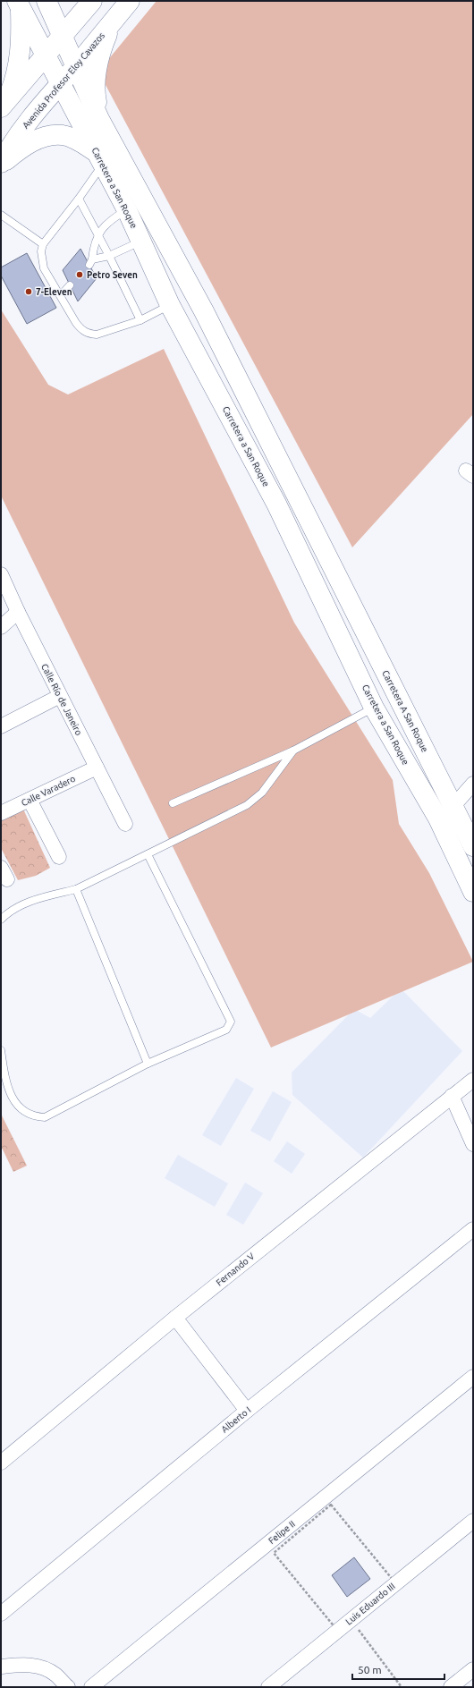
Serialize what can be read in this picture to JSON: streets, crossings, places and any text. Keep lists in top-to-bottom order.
{
  "streets": {
    "main road": ["Avenida Profesor Eloy Cavazos", "Carretera a San Roque", "Carretera A San Roque"],
    "street": [
      "Calle Río de Janeiro",
      "Calle Varadero",
      "Fernando V",
      "Alberto I",
      "Felipe II",
      "Luis Eduardo III"
    ]
  },
  "crossings": [
    ["Avenida Profesor Eloy Cavazos", "Carretera a San Roque"],
    ["Calle Río de Janeiro", "Calle Varadero"]
  ],
  "places": ["Petro Seven", "7-Eleven"],
  "scale_bar": "50 m"
}
